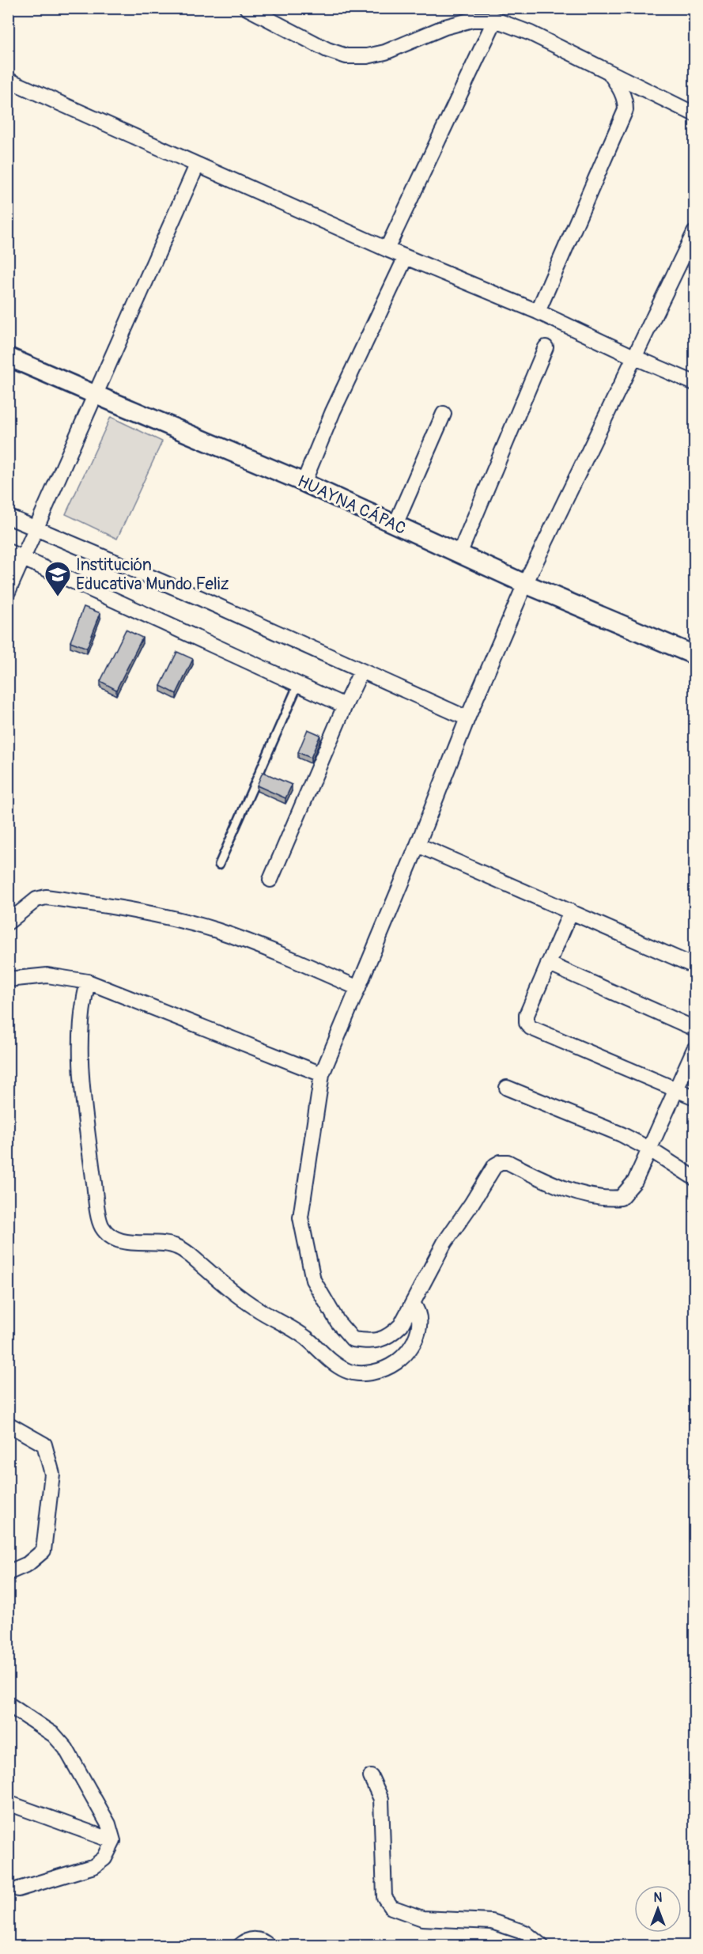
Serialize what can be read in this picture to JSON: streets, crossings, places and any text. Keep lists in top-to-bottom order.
{
  "streets": {
    "street": ["HUAYNA CÁPAC"]
  },
  "places": {
    "school or university": ["Institución Educativa Mundo Feliz"]
  },
  "north": "top"
}
